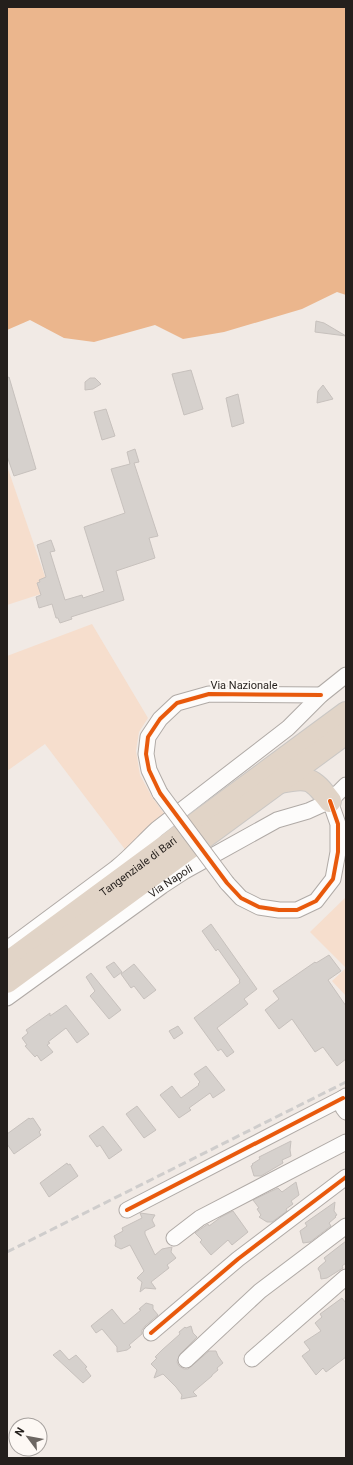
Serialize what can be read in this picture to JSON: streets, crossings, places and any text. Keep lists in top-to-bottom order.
{
  "streets": {
    "highway": ["Tangenziale di Bari"],
    "street": ["Via Nazionale", "Via Napoli"]
  },
  "crossings": [
    ["Via Nazionale", "Via Napoli"]
  ],
  "north": "top left"
}
